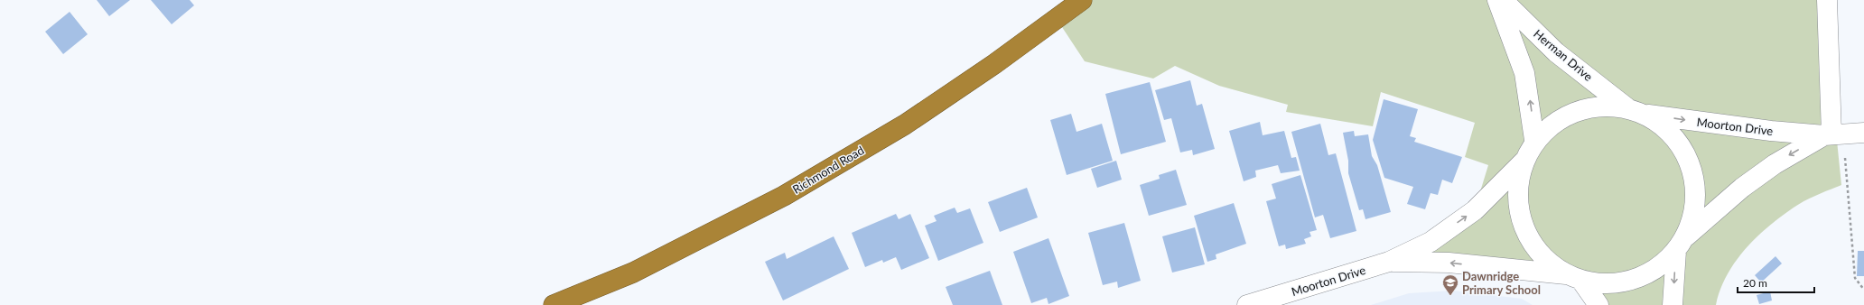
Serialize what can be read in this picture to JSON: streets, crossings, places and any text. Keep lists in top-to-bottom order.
{
  "streets": {
    "highway": ["Richmond Road"],
    "street": ["Herman Drive", "Moorton Drive"]
  },
  "places": {
    "school or university": ["Dawnridge Primary School"]
  },
  "scale_bar": "20 m"
}
